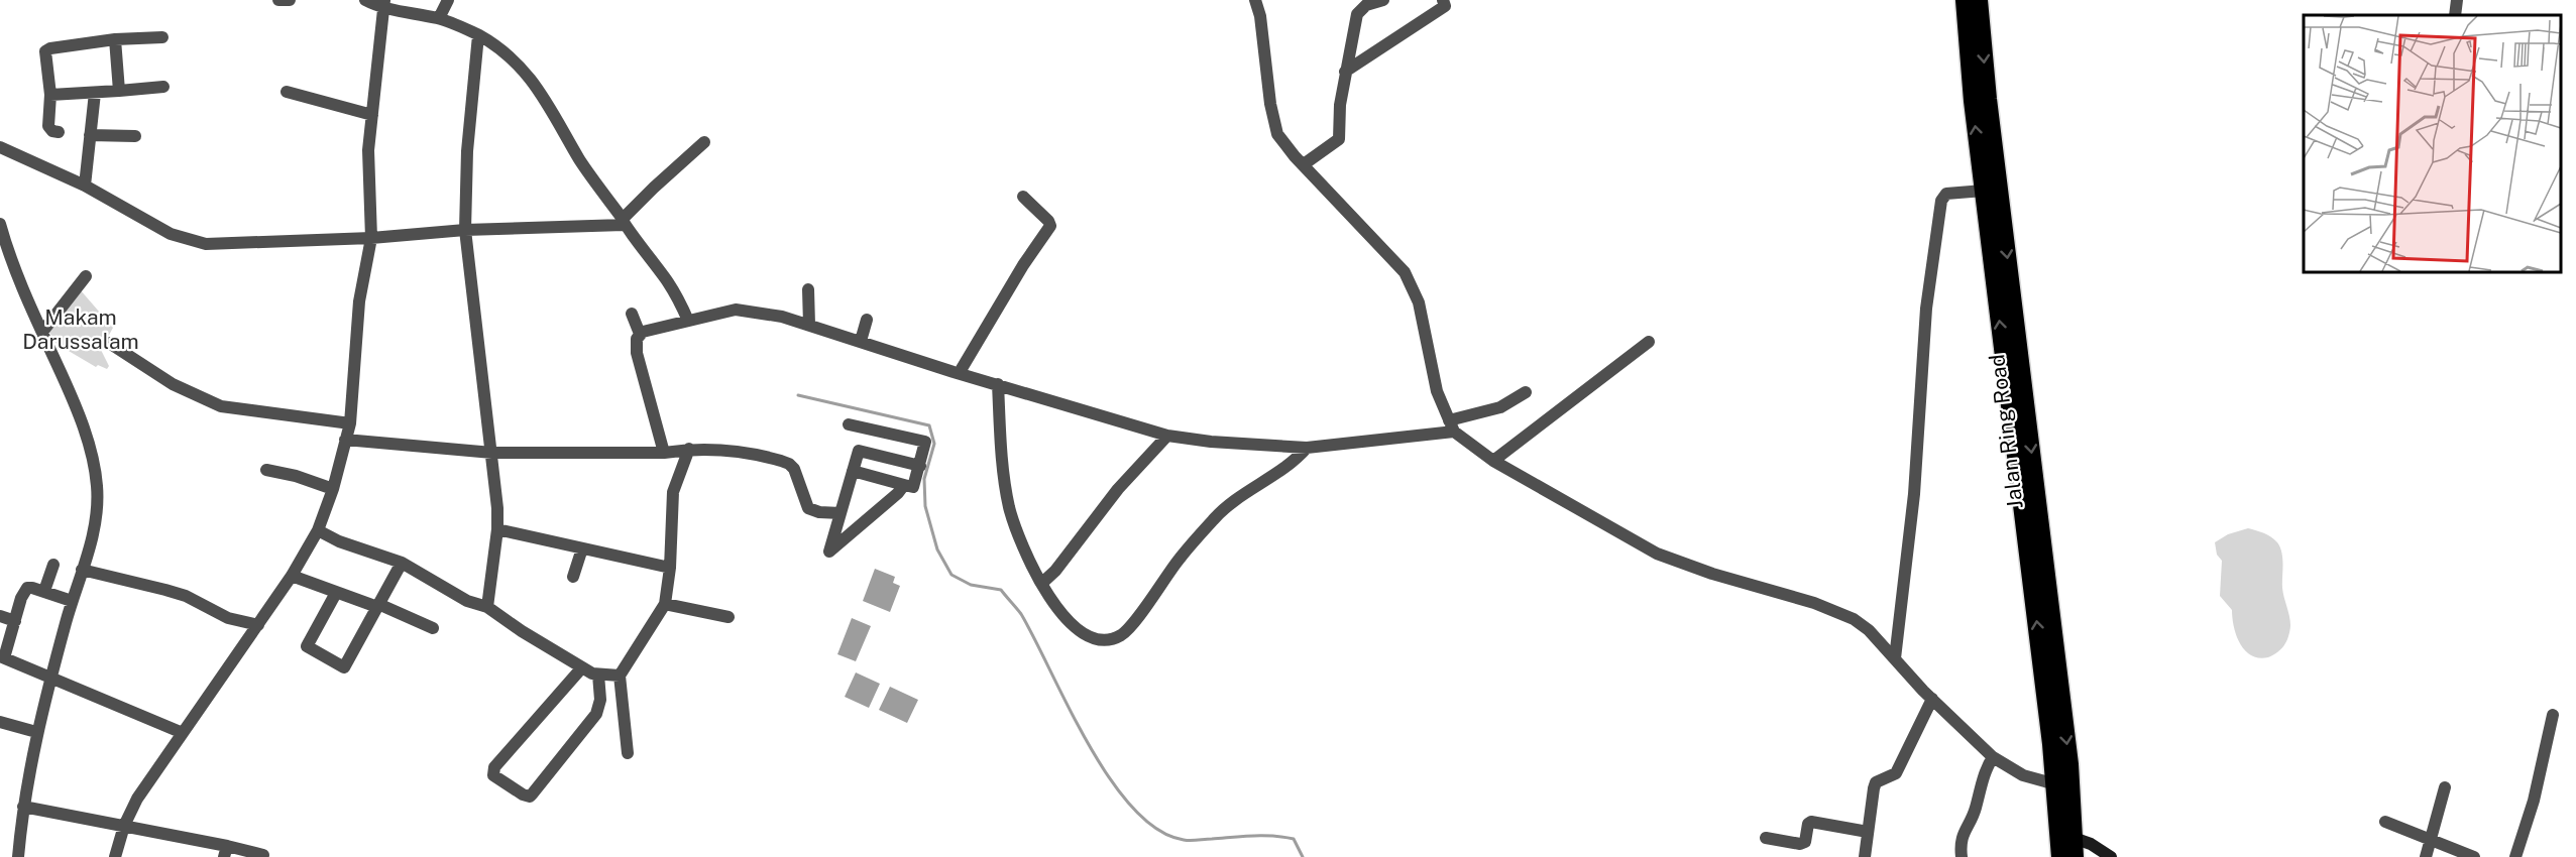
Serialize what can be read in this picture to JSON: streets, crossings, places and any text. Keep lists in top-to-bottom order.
{
  "streets": {
    "highway": ["Jalan Ring Road"]
  },
  "parks": ["Makam Darussalam"]
}
